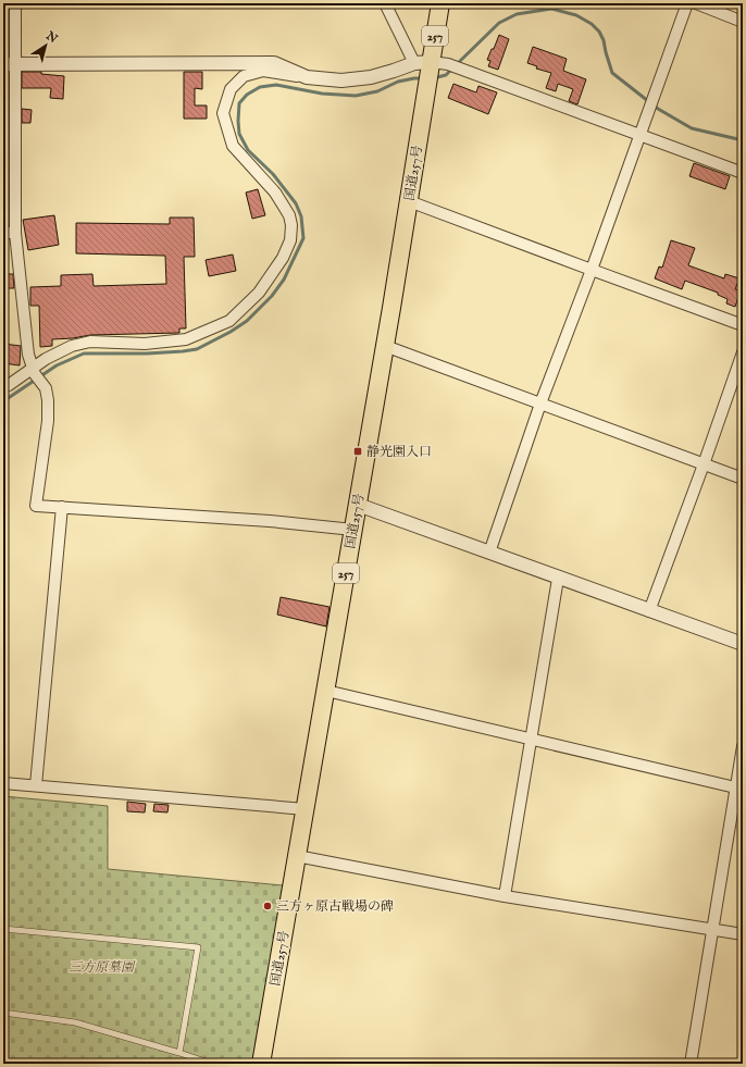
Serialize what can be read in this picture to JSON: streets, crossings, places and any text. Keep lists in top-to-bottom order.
{
  "streets": {
    "highway": ["257", "国道257号"]
  },
  "parks": ["三方原墓園"],
  "places": {
    "transit": ["静光園入口"],
    "other": ["三方ヶ原古戦場の碑"]
  },
  "north": "top right"
}
